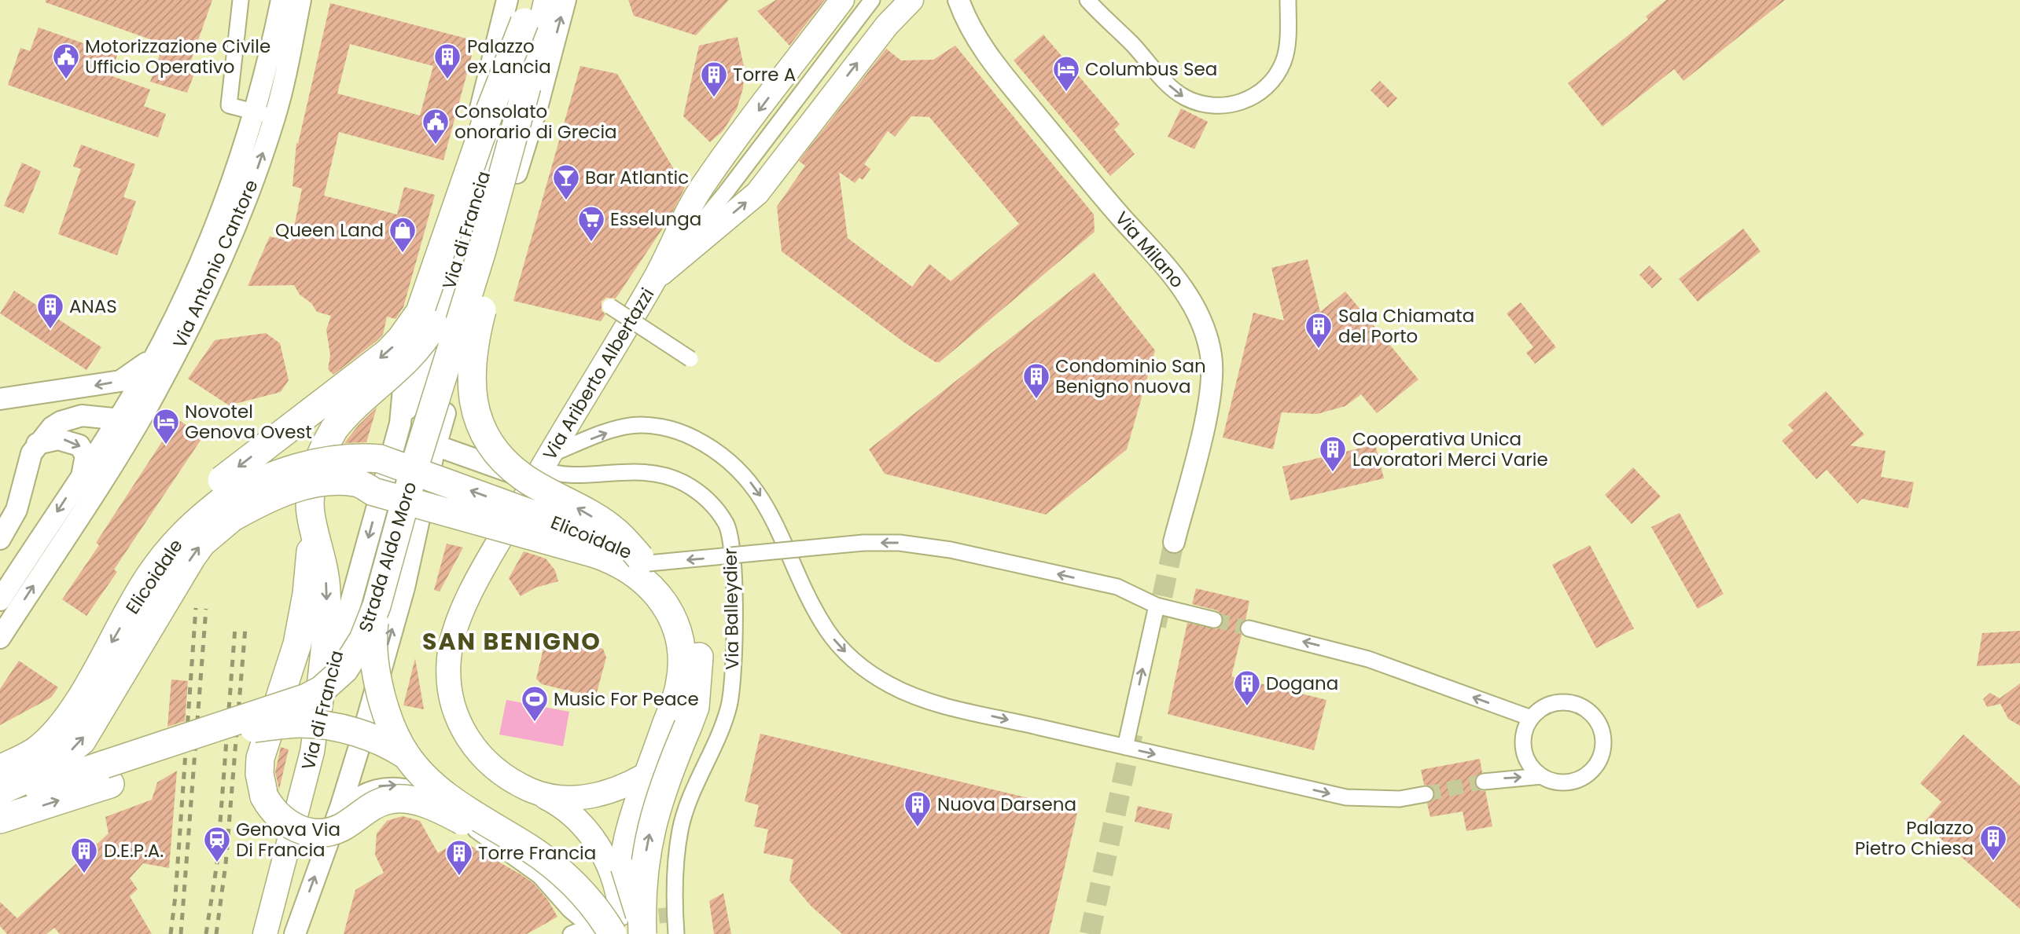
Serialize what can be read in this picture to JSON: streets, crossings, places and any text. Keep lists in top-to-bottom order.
{
  "streets": {
    "highway": ["Elicoidale", "Strada Aldo Moro"],
    "main road": [
      "Via di Francia",
      "Via Milano",
      "Via Antonio Cantore",
      "Via Ariberto Albertazzi",
      "Via Balleydier"
    ]
  },
  "crossings": [
    ["Via di Francia", "Strada Aldo Moro"],
    ["Via di Francia", "Via Balleydier"],
    ["Via Ariberto Albertazzi", "Elicoidale"],
    ["Via Ariberto Albertazzi", "Via Balleydier"],
    ["Elicoidale", "Via Balleydier"]
  ],
  "districts": ["SAN BENIGNO"],
  "places": {
    "public building": ["Motorizzazione Civile Ufficio Operativo", "Consolato onorario di Grecia"],
    "building": [
      "Palazzo ex Lancia",
      "Torre A",
      "ANAS",
      "Sala Chiamata del Porto",
      "Condominio San Benigno nuova",
      "Cooperativa Unica Lavoratori Merci Varie",
      "Dogana",
      "Nuova Darsena",
      "Palazzo Pietro Chiesa",
      "D.E.P.A.",
      "Torre Francia"
    ],
    "hotel": ["Columbus Sea", "Novotel Genova Ovest"],
    "bar": ["Bar Atlantic"],
    "supermarket": ["Esselunga"],
    "shop": ["Queen Land"],
    "sports": ["Music For Peace"],
    "station": ["Genova Via Di Francia"]
  }
}
